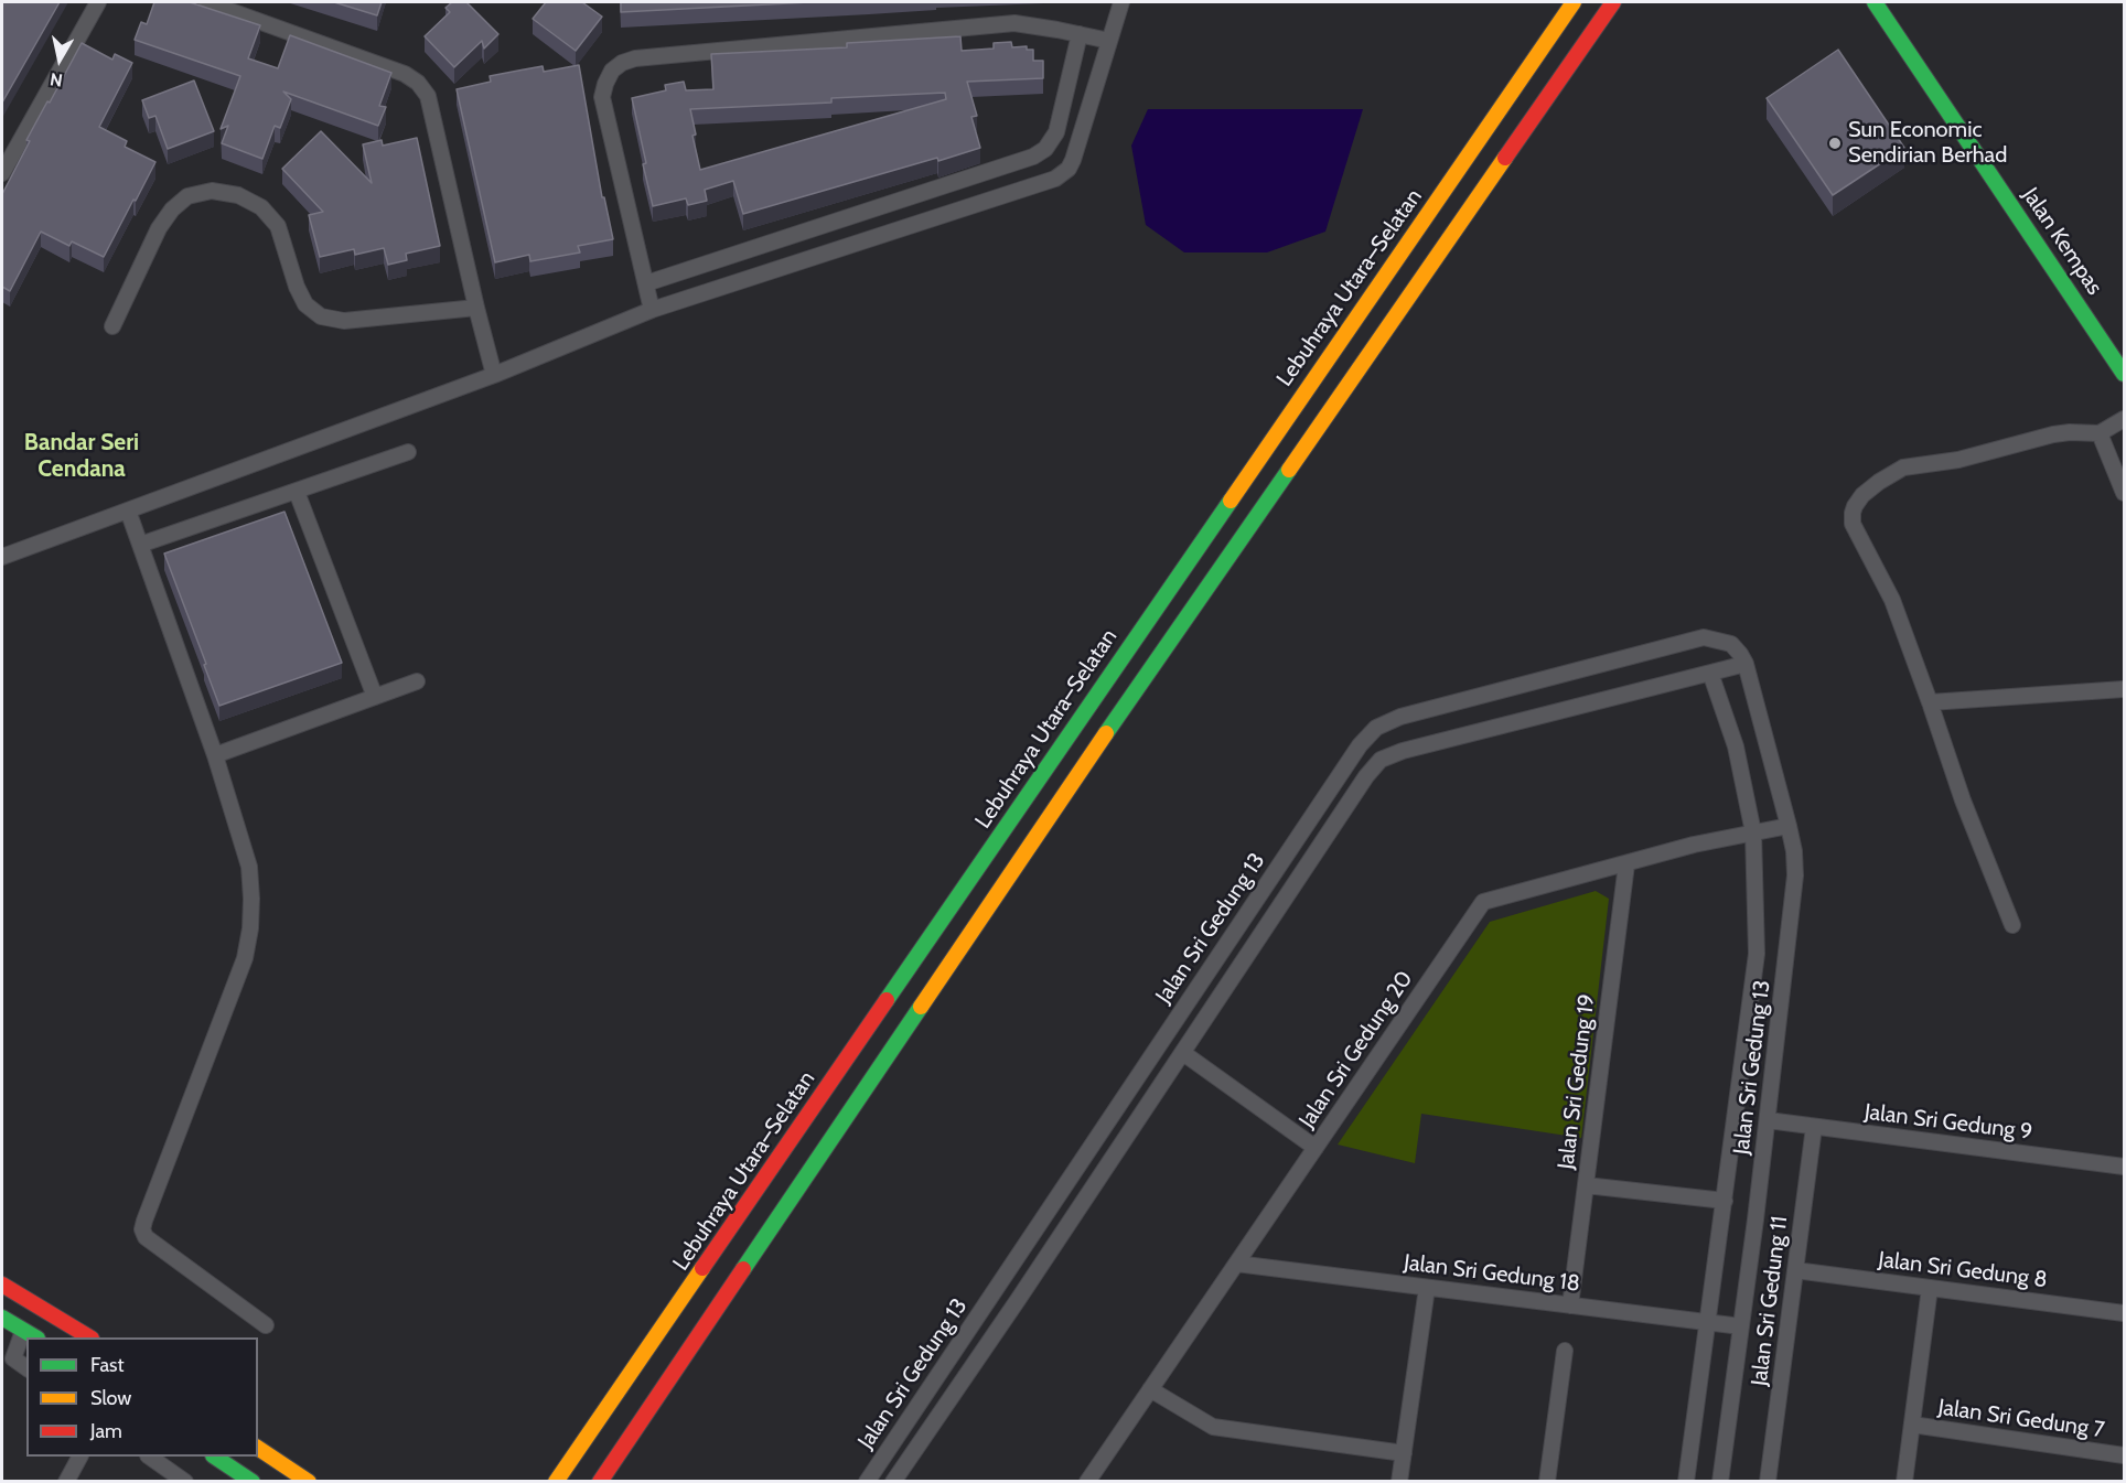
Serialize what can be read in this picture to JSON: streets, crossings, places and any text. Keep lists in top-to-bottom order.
{
  "streets": {
    "main road": ["Jalan Kempas", "Lebuhraya Utara–Selatan"],
    "street": [
      "Jalan Sri Gedung 13",
      "Jalan Sri Gedung 20",
      "Jalan Sri Gedung 19",
      "Jalan Sri Gedung 9",
      "Jalan Sri Gedung 8",
      "Jalan Sri Gedung 18",
      "Jalan Sri Gedung 11",
      "Jalan Sri Gedung 7"
    ]
  },
  "crossings": [
    ["Jalan Sri Gedung 13", "Jalan Sri Gedung 20"],
    ["Jalan Sri Gedung 13", "Jalan Sri Gedung 9"],
    ["Jalan Sri Gedung 13", "Jalan Sri Gedung 18"],
    ["Jalan Sri Gedung 20", "Jalan Sri Gedung 19"],
    ["Jalan Sri Gedung 20", "Jalan Sri Gedung 18"],
    ["Jalan Sri Gedung 19", "Jalan Sri Gedung 18"],
    ["Jalan Sri Gedung 9", "Jalan Sri Gedung 11"],
    ["Jalan Sri Gedung 8", "Jalan Sri Gedung 11"]
  ],
  "districts": ["Bandar Seri Cendana"],
  "places": ["Sun Economic Sendirian Berhad"],
  "legend": ["Fast", "Slow", "Jam"],
  "north": "bottom"
}
